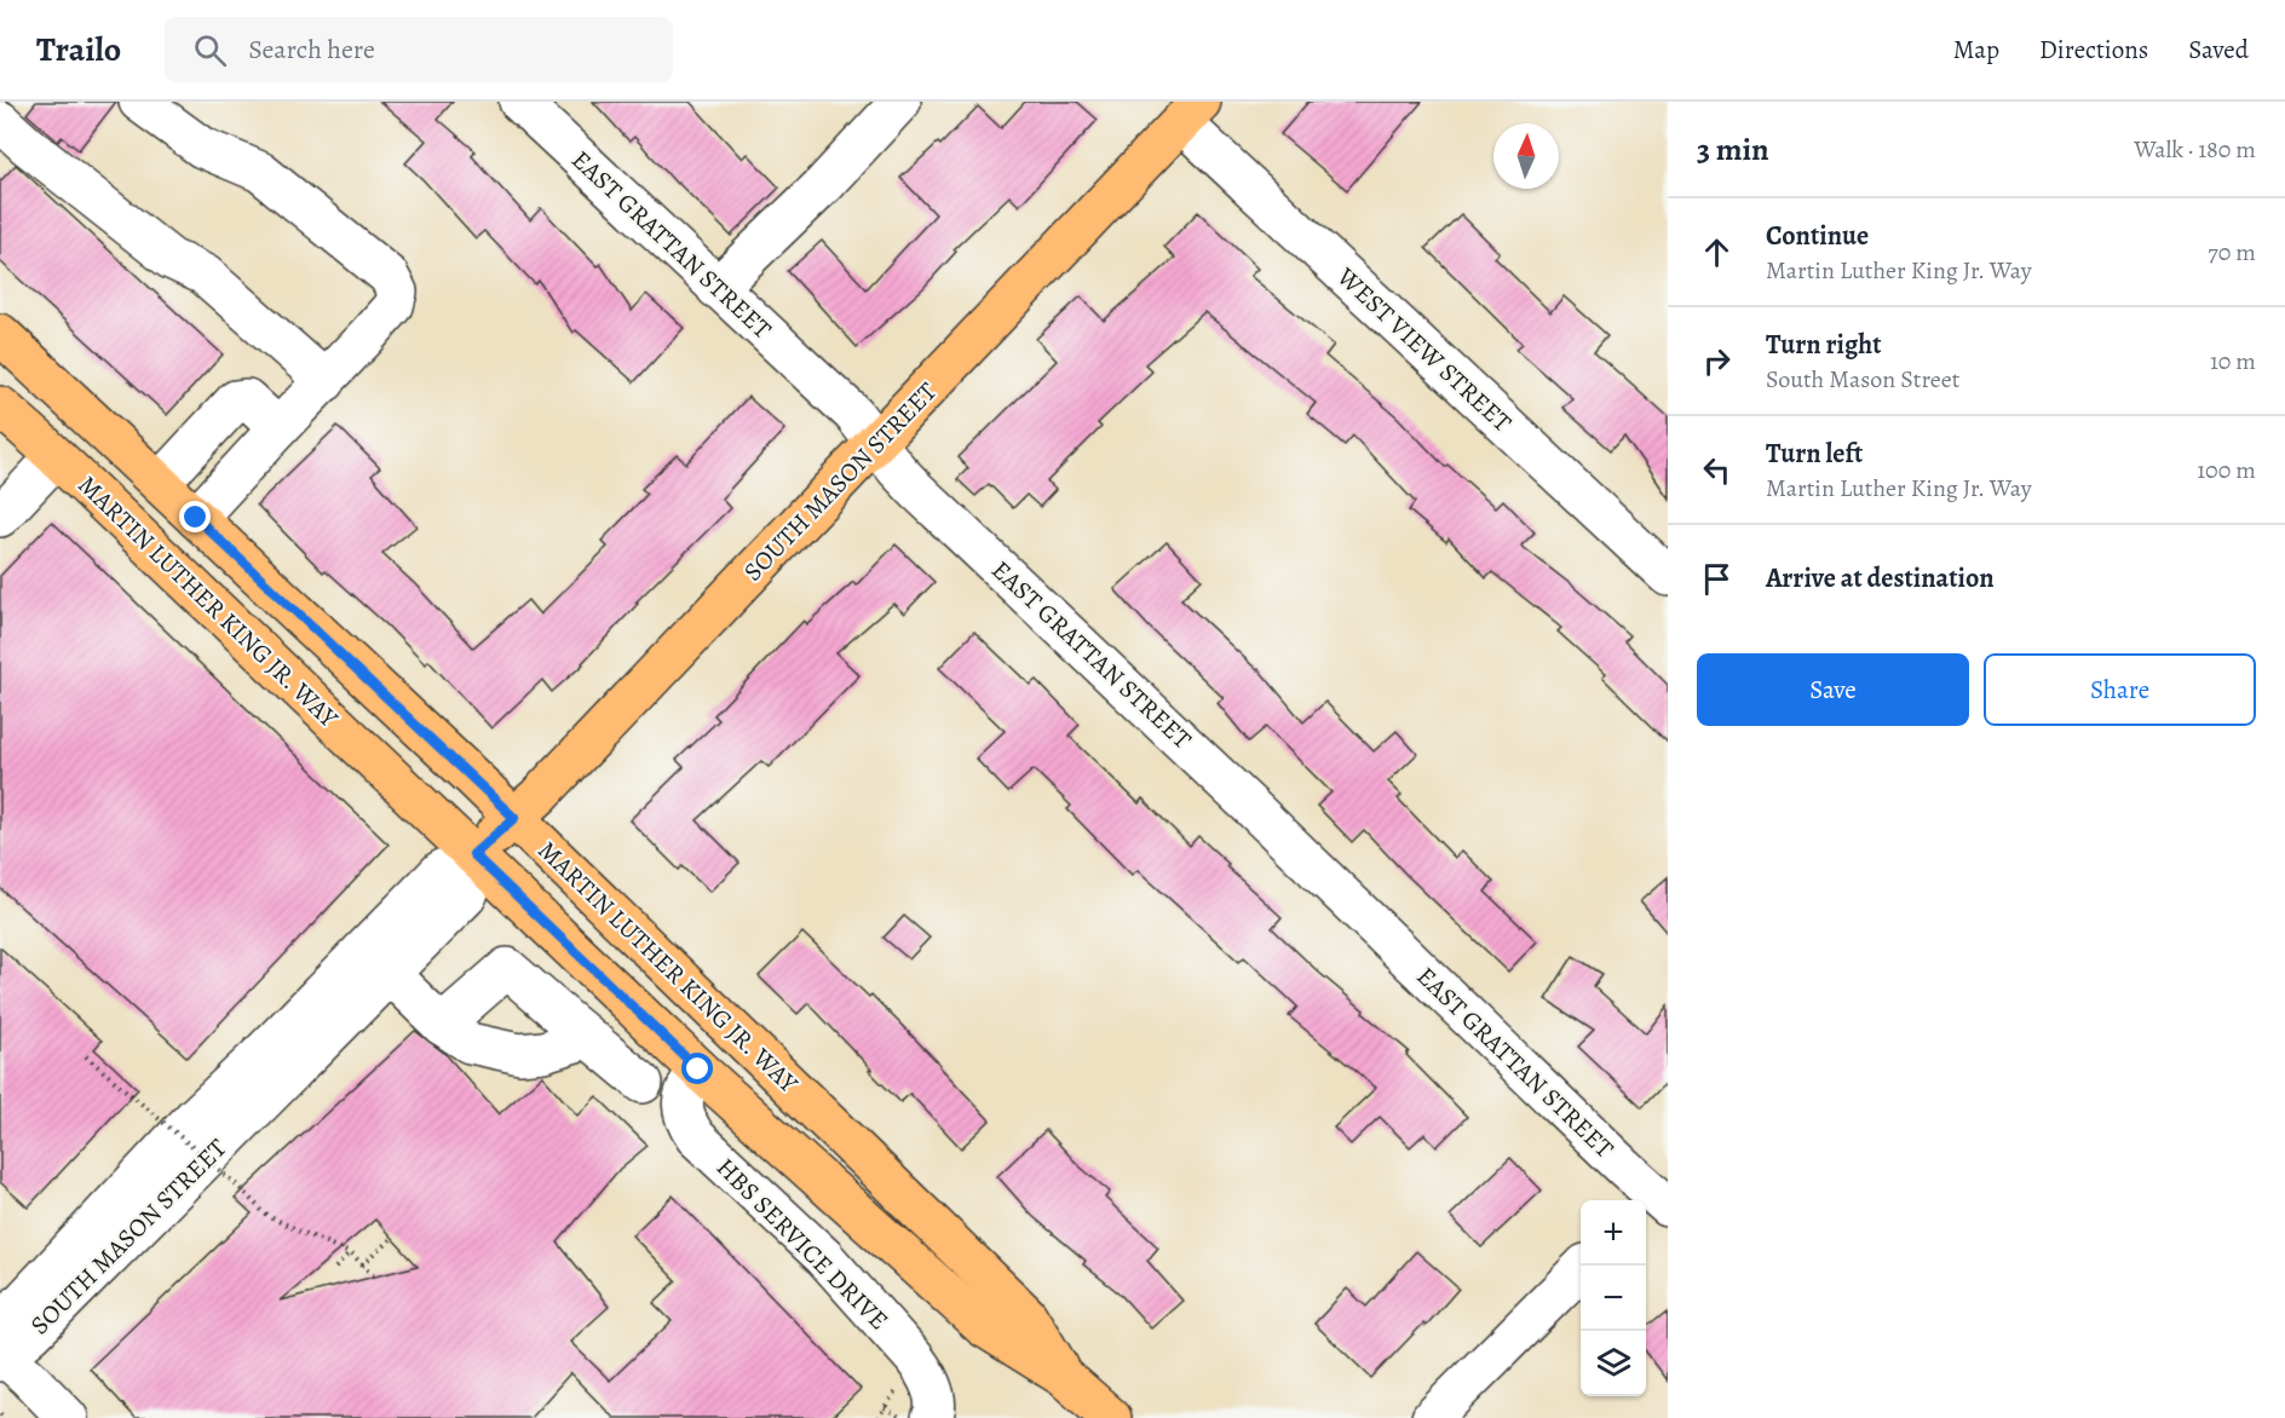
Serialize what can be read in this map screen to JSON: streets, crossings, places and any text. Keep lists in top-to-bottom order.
{
  "streets": {
    "main road": ["SOUTH MASON STREET", "MARTIN LUTHER KING JR. WAY"],
    "street": ["EAST GRATTAN STREET", "WEST VIEW STREET", "HBS SERVICE DRIVE"]
  },
  "crossings": [
    ["EAST GRATTAN STREET", "SOUTH MASON STREET"],
    ["WEST VIEW STREET", "SOUTH MASON STREET"],
    ["SOUTH MASON STREET", "MARTIN LUTHER KING JR. WAY"],
    ["MARTIN LUTHER KING JR. WAY", "HBS SERVICE DRIVE"]
  ],
  "north": "top",
  "page": {
    "header": "Trailo",
    "search": "Search here",
    "nav": ["Map", "Directions", "Saved"],
    "heading": ["3 min", "Walk · 180 m"],
    "list": [
      ["Continue", "Martin Luther King Jr. Way", "70 m"],
      ["Turn right", "South Mason Street", "10 m"],
      ["Turn left", "Martin Luther King Jr. Way", "100 m"],
      "Arrive at destination"
    ],
    "buttons": ["Save", "Share"],
    "map_buttons": ["+", "−"]
  }
}
